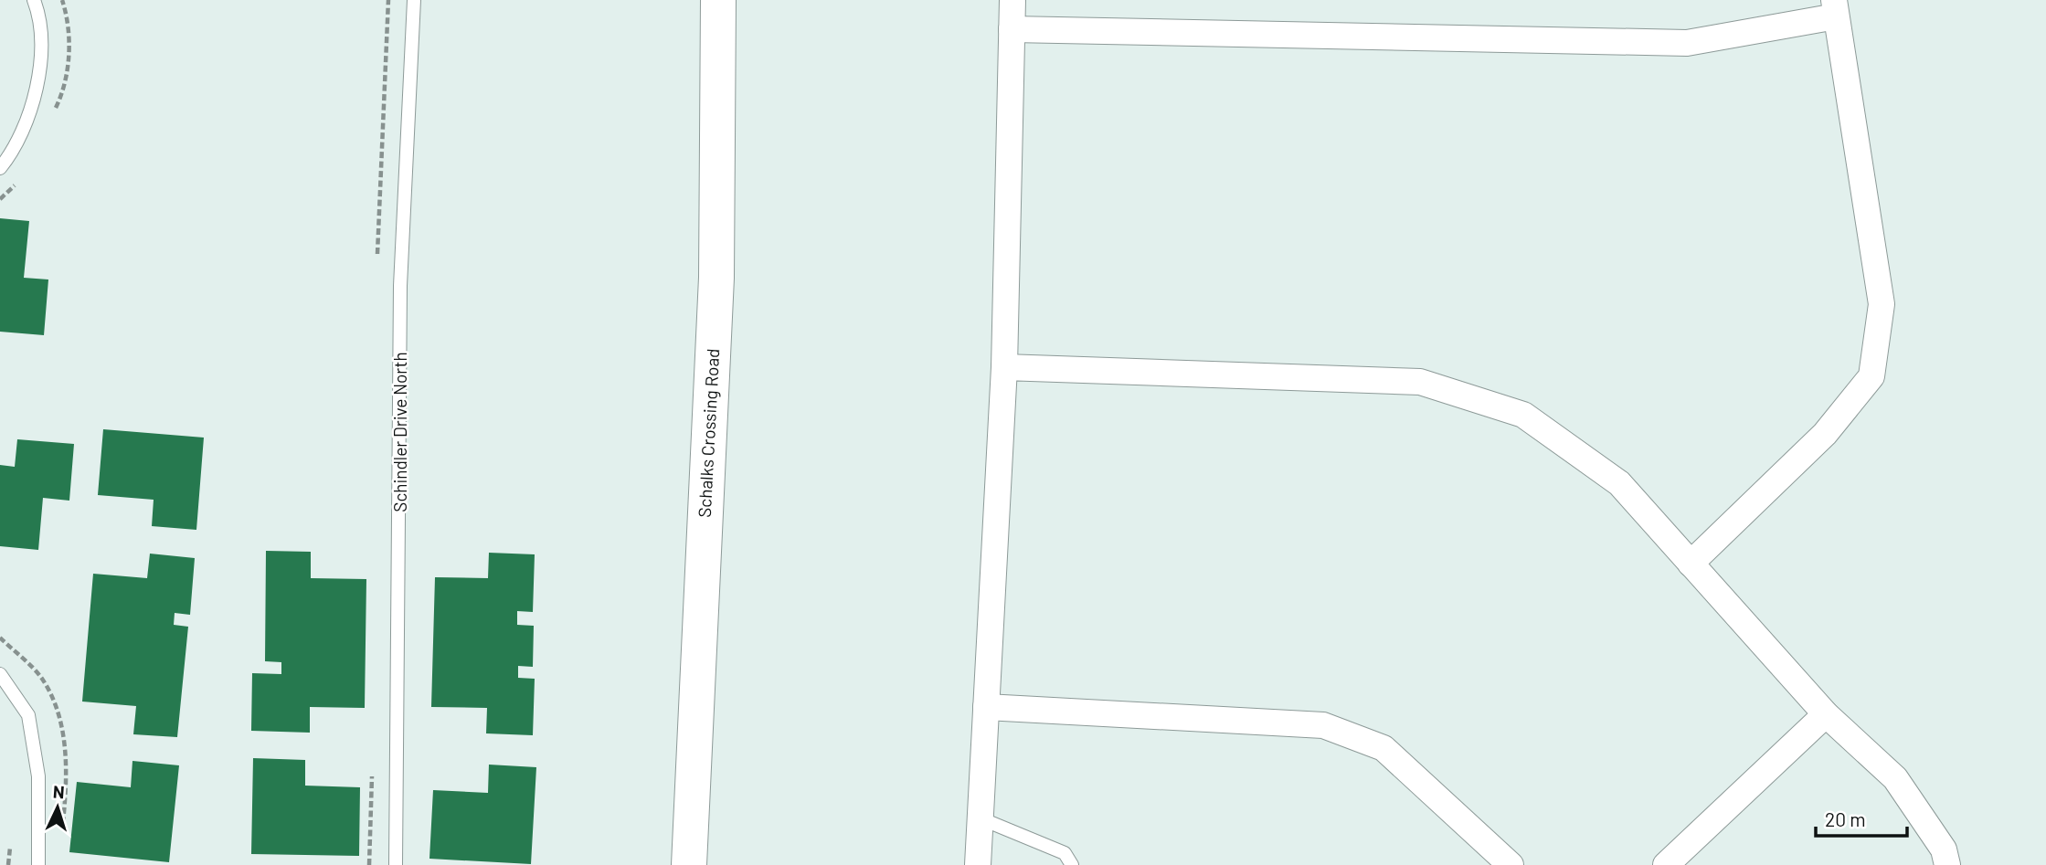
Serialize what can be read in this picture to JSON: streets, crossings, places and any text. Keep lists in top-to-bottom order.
{
  "streets": {
    "street": ["Schalks Crossing Road"],
    "lane": ["Schindler Drive North"]
  },
  "scale_bar": "20 m",
  "north": "top"
}
